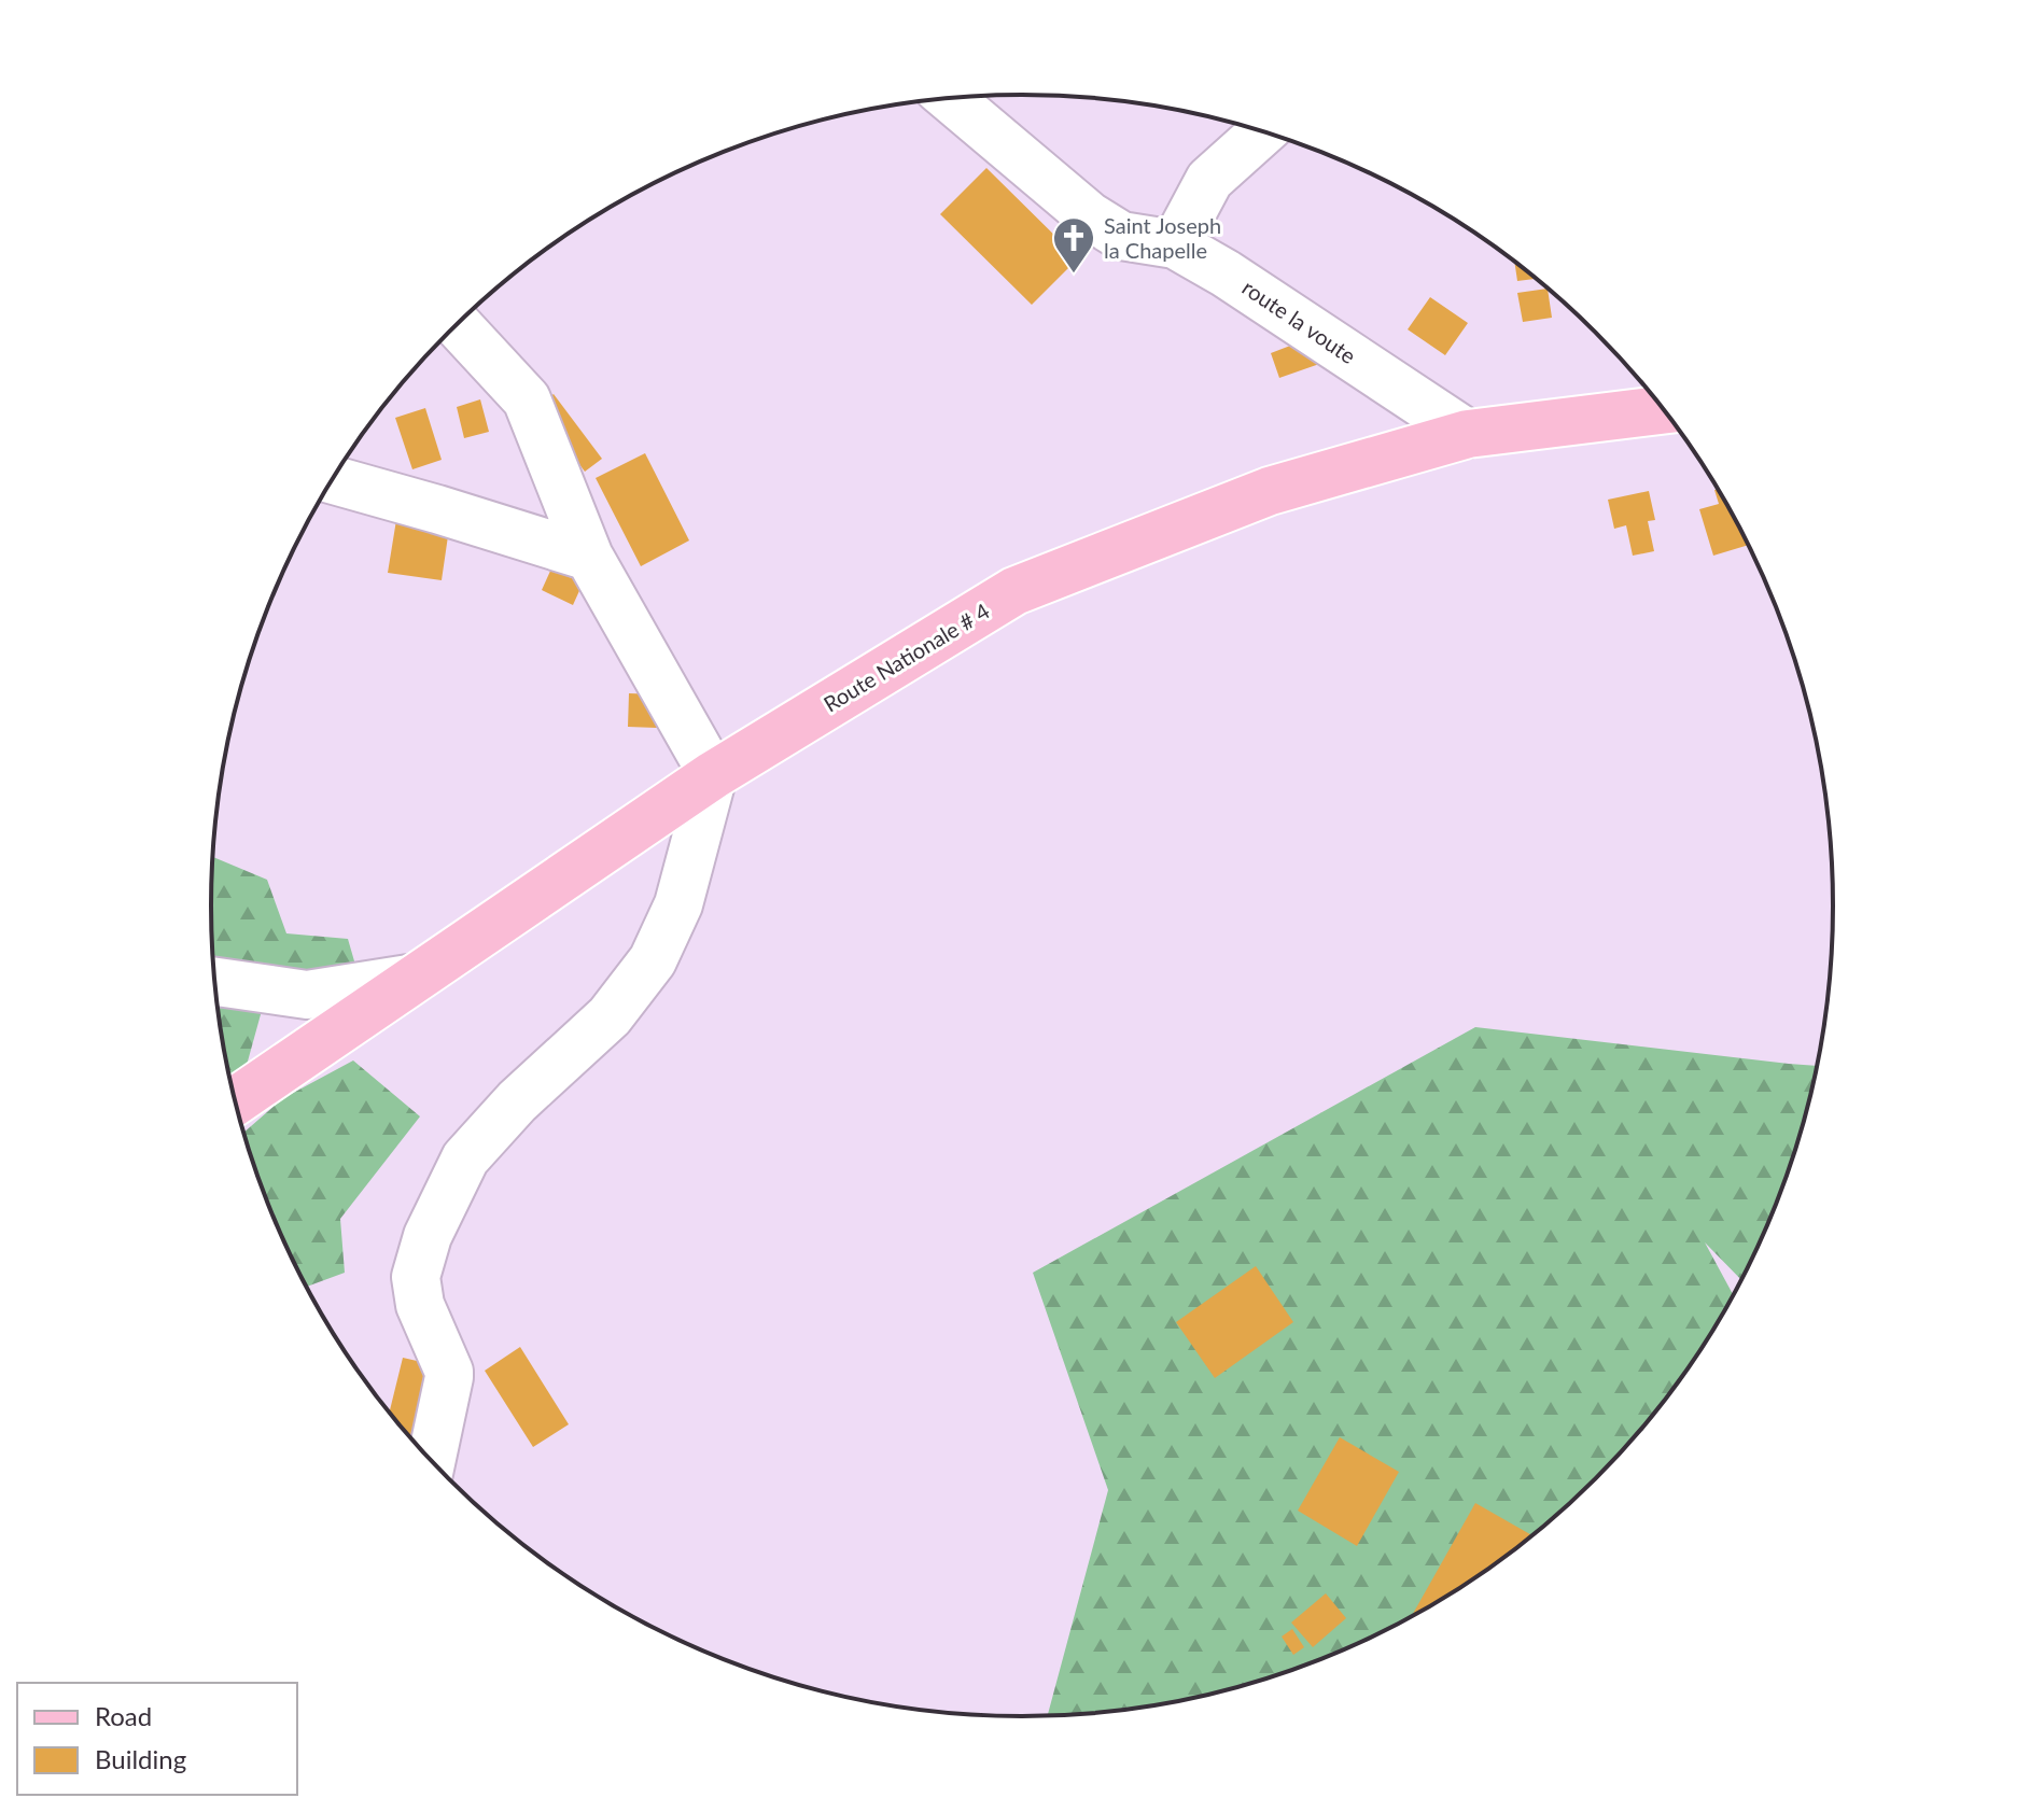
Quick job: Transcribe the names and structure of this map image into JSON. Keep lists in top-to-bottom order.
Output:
{
  "streets": {
    "main road": ["Route Nationale # 4"],
    "street": ["route la voute"]
  },
  "crossings": [
    ["route la voute", "Route Nationale # 4"]
  ],
  "places": {
    "church": ["Saint Joseph la Chapelle"]
  },
  "legend": ["Road", "Building"]
}
